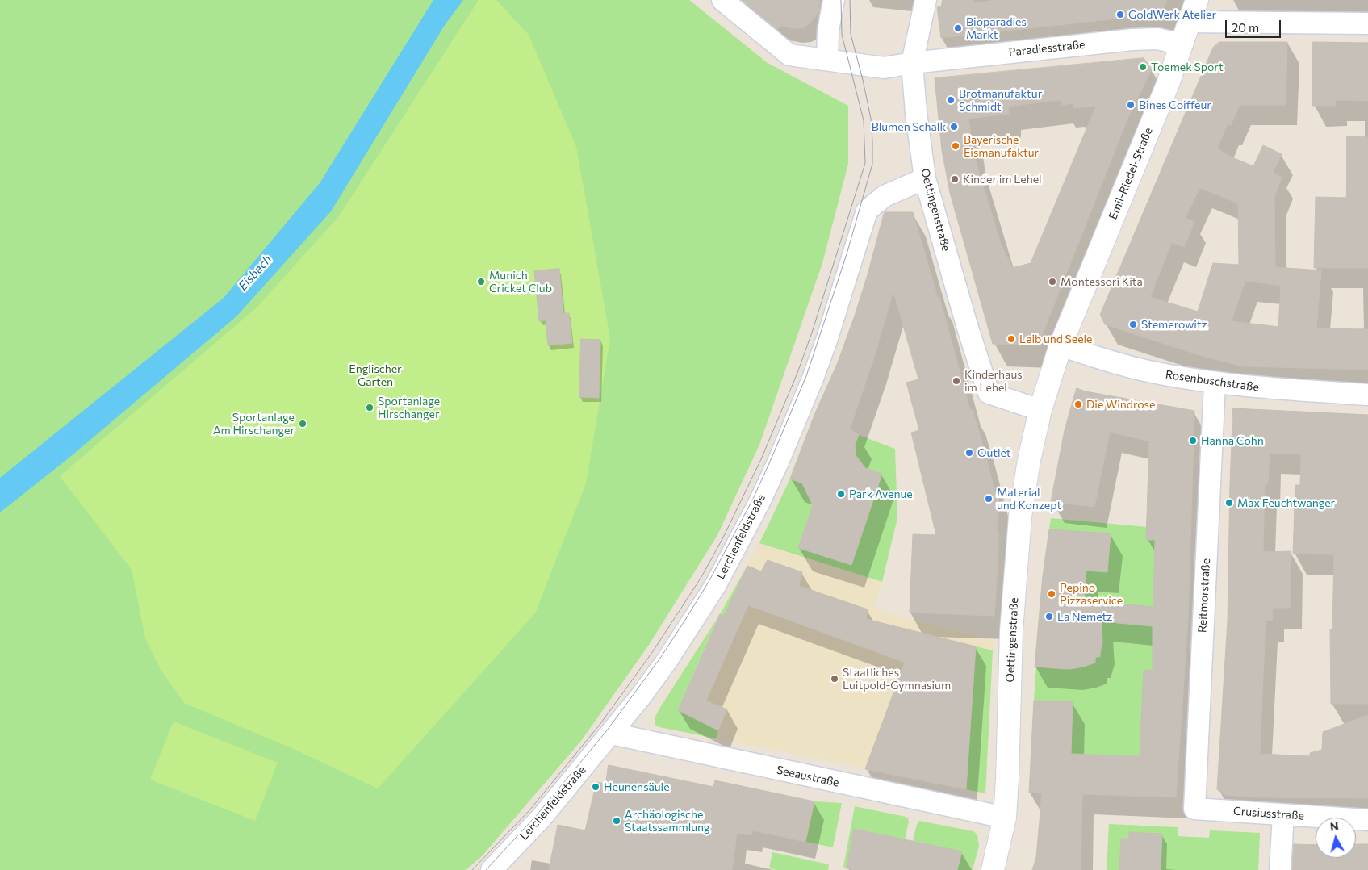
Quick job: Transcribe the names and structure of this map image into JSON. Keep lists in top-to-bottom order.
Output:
{
  "streets": {
    "main road": ["Emil-Riedel-Straße", "Oettingenstraße"],
    "street": [
      "Paradiesstraße",
      "Rosenbuschstraße",
      "Lerchenfeldstraße",
      "Reitmorstraße",
      "Seeaustraße",
      "Crusiusstraße"
    ]
  },
  "crossings": [
    ["Paradiesstraße", "Emil-Riedel-Straße"],
    ["Paradiesstraße", "Oettingenstraße"],
    ["Emil-Riedel-Straße", "Oettingenstraße"],
    ["Emil-Riedel-Straße", "Rosenbuschstraße"],
    ["Oettingenstraße", "Rosenbuschstraße"],
    ["Oettingenstraße", "Lerchenfeldstraße"],
    ["Oettingenstraße", "Seeaustraße"],
    ["Rosenbuschstraße", "Reitmorstraße"],
    ["Lerchenfeldstraße", "Seeaustraße"],
    ["Reitmorstraße", "Crusiusstraße"]
  ],
  "water": ["Eisbach"],
  "parks": ["Englischer Garten"],
  "places": [
    "GoldWerk Atelier",
    "Bioparadies Markt",
    "Toemek Sport",
    "Brotmanufaktur Schmidt",
    "Bines Coiffeur",
    "Blumen Schalk",
    "Bayerische Eismanufaktur",
    "Kinder im Lehel",
    "Munich Cricket Club",
    "Montessori Kita",
    "Stemerowitz",
    "Leib und Seele",
    "Kinderhaus im Lehel",
    "Die Windrose",
    "Sportanlage Hirschanger",
    "Sportanlage Am Hirschanger",
    "Hanna Cohn",
    "Outlet",
    "Park Avenue",
    "Material und Konzept",
    "Max Feuchtwanger",
    "Pepino Pizzaservice",
    "La Nemetz",
    "Staatliches Luitpold-Gymnasium",
    "Heunensäule",
    "Archäologische Staatssammlung"
  ],
  "scale_bar": "20 m",
  "north": "top"
}
